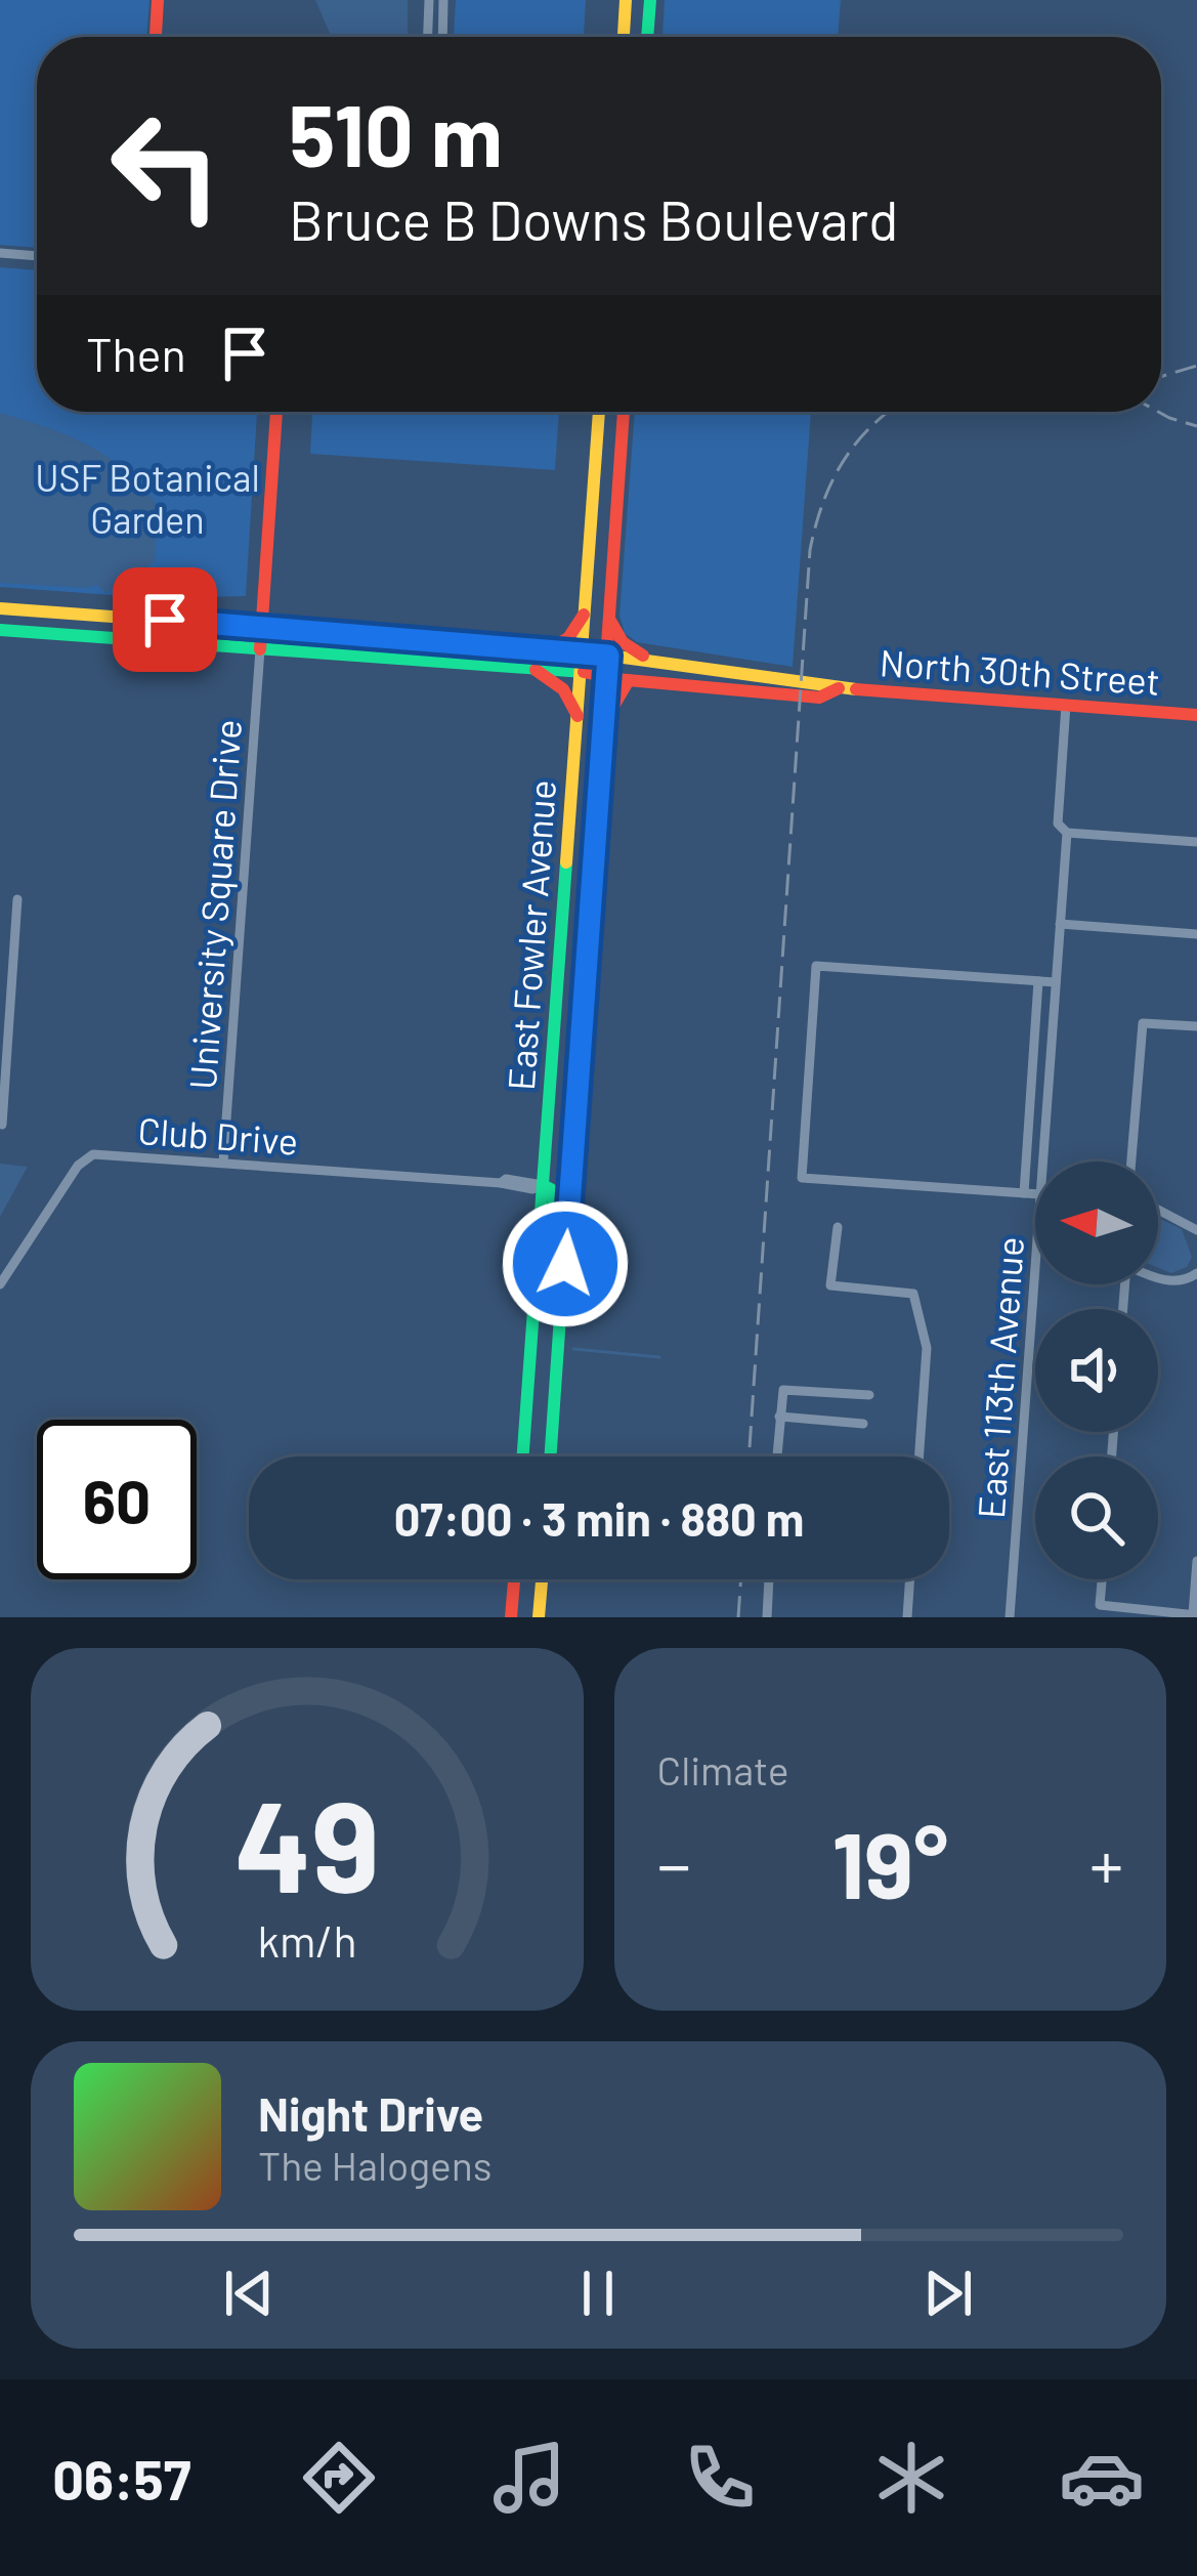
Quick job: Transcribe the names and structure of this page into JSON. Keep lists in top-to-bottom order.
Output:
{
  "streets": {
    "main road": ["North 30th Street", "East Fowler Avenue"],
    "street": ["University Square Drive", "Club Drive", "East 113th Avenue"]
  },
  "crossings": [
    ["North 30th Street", "University Square Drive"],
    ["North 30th Street", "East Fowler Avenue"],
    ["North 30th Street", "East 113th Avenue"],
    ["University Square Drive", "Club Drive"],
    ["East Fowler Avenue", "Club Drive"]
  ],
  "parks": ["USF Botanical Garden"],
  "north": "left",
  "page": {
    "turn": ["510 m", "Bruce B Downs Boulevard"],
    "then": "Then",
    "limit": "60",
    "trip": "07:00 · 3 min · 880 m",
    "tile": "Climate",
    "heat": ["−", "19°", "+"],
    "song": ["Night Drive", "The Halogens"],
    "tabs": "06:57",
    "gauge": ["49", "km/h"]
  }
}
